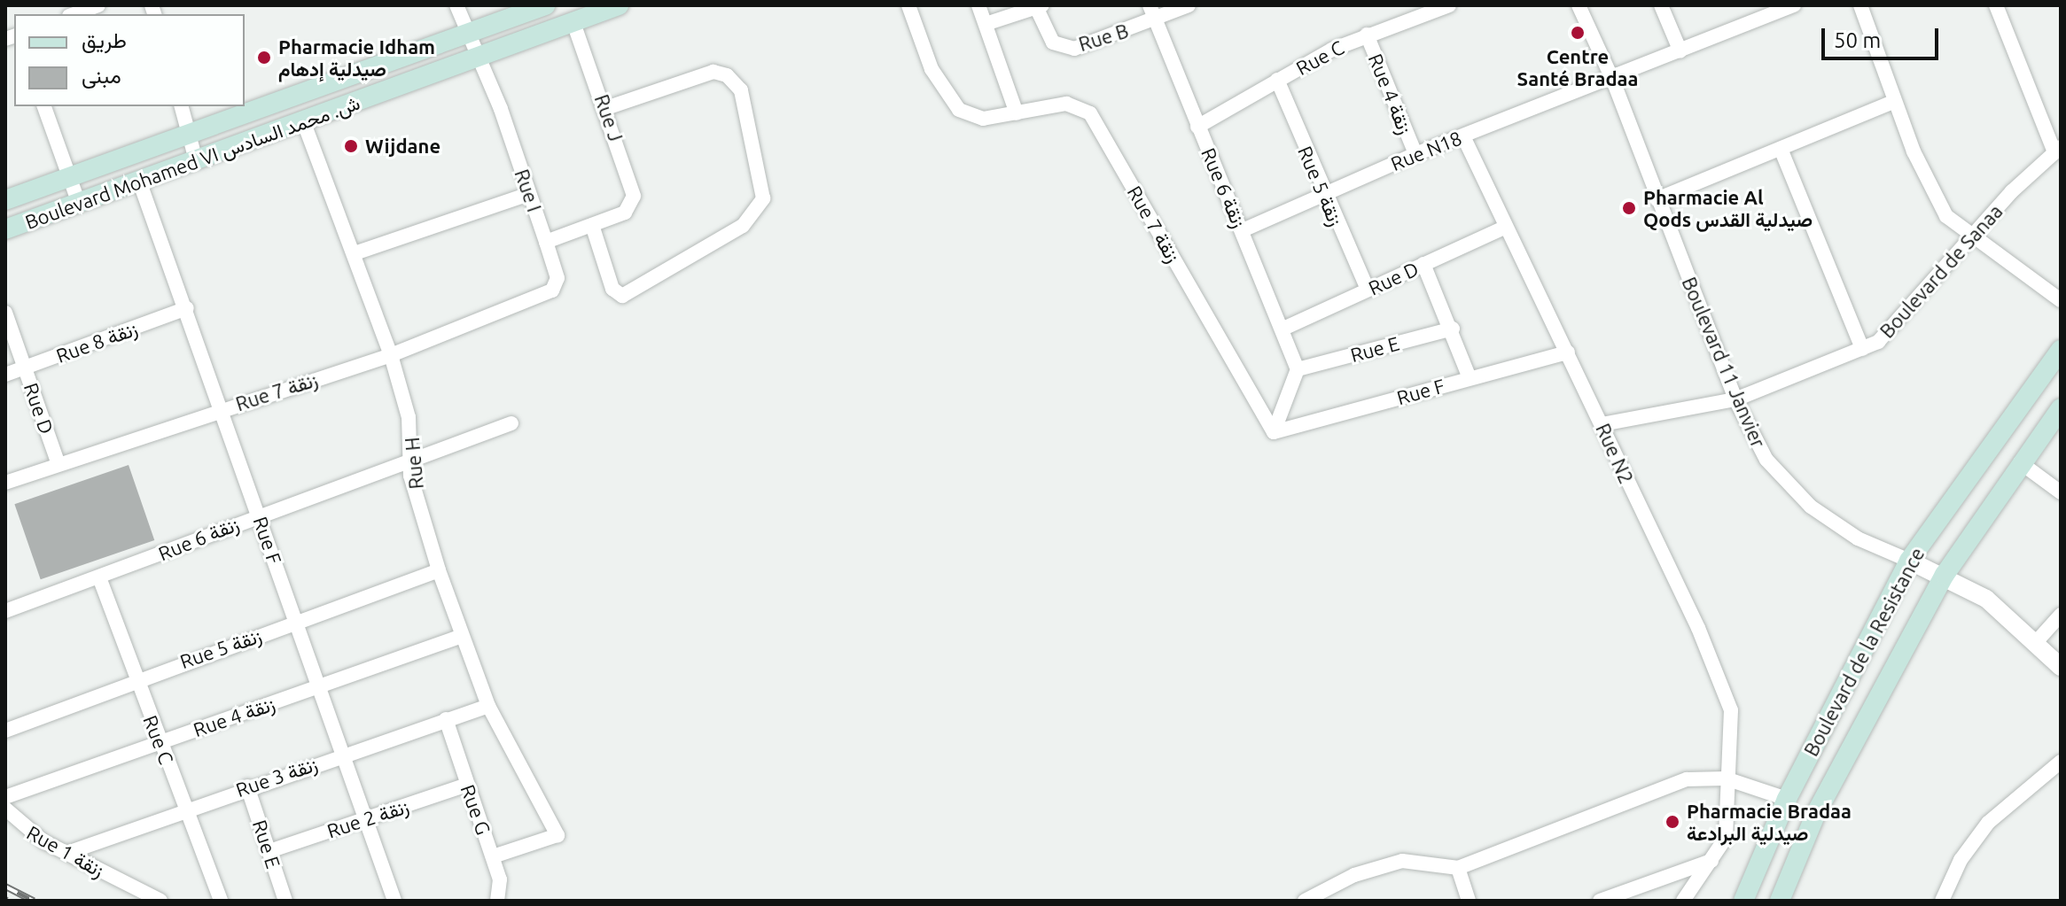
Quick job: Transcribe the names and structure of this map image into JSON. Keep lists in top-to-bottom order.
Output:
{
  "streets": {
    "main road": ["Boulevard Mohamed VI ش. محمد السادس", "Boulevard de la Resistance"],
    "street": [
      "Rue B",
      "Rue C",
      "Rue 4 زنقة",
      "Rue J",
      "Rue N18",
      "Rue 5 زنقة",
      "Rue 6 زنقة",
      "Rue I",
      "Rue 7 زنقة",
      "Boulevard de Sanaa",
      "Rue D",
      "Rue 8 زنقة",
      "Rue E",
      "Boulevard 11 Janvier",
      "Rue F",
      "Rue N2",
      "Rue H",
      "Rue 3 زنقة",
      "Rue G",
      "Rue 2 زنقة",
      "Rue 1 زنقة"
    ]
  },
  "crossings": [
    ["Rue B", "Rue 6 زنقة"],
    ["Rue C", "Rue 4 زنقة"],
    ["Rue C", "Rue 5 زنقة"],
    ["Rue C", "Rue 6 زنقة"],
    ["Rue C", "Rue 3 زنقة"],
    ["Rue 4 زنقة", "Rue N18"],
    ["Rue 4 زنقة", "Rue F"],
    ["Rue 4 زنقة", "Rue H"],
    ["Rue J", "Boulevard Mohamed VI ش. محمد السادس"],
    ["Rue N18", "Rue 5 زنقة"],
    ["Rue N18", "Rue 6 زنقة"],
    ["Rue N18", "Boulevard 11 Janvier"],
    ["Rue N18", "Rue N2"],
    ["Boulevard Mohamed VI ش. محمد السادس", "Rue I"],
    ["Boulevard Mohamed VI ش. محمد السادس", "Rue F"],
    ["Boulevard Mohamed VI ش. محمد السادس", "Rue H"],
    ["Rue 5 زنقة", "Rue D"],
    ["Rue 5 زنقة", "Rue F"],
    ["Rue 5 زنقة", "Rue H"],
    ["Rue 6 زنقة", "Rue D"],
    ["Rue 6 زنقة", "Rue E"],
    ["Rue 6 زنقة", "Rue F"],
    ["Rue 6 زنقة", "Rue H"],
    ["Rue I", "Rue 7 زنقة"],
    ["Rue 7 زنقة", "Rue D"],
    ["Rue 7 زنقة", "Rue F"],
    ["Rue 7 زنقة", "Rue H"],
    ["Boulevard de Sanaa", "Boulevard 11 Janvier"],
    ["Boulevard de Sanaa", "Rue N2"],
    ["Rue D", "Rue 8 زنقة"],
    ["Rue D", "Rue N2"],
    ["Rue 8 زنقة", "Rue F"],
    ["Rue E", "Rue 3 زنقة"],
    ["Rue E", "Rue 2 زنقة"],
    ["Boulevard 11 Janvier", "Boulevard de la Resistance"],
    ["Rue F", "Rue N2"],
    ["Rue F", "Rue 3 زنقة"],
    ["Rue F", "Rue 2 زنقة"],
    ["Rue H", "Rue 3 زنقة"],
    ["Rue H", "Rue G"],
    ["Rue 3 زنقة", "Rue G"],
    ["Rue 3 زنقة", "Rue 1 زنقة"],
    ["Rue G", "Rue 2 زنقة"]
  ],
  "places": [
    "Centre Santé Bradaa",
    "Pharmacie Idham صيدلية إدهام",
    "Wijdane",
    "Pharmacie Al Qods صيدلية القدس",
    "Pharmacie Bradaa صيدلية البرادعة"
  ],
  "legend": ["طريق", "مبنى"],
  "scale_bar": "50 m"
}
